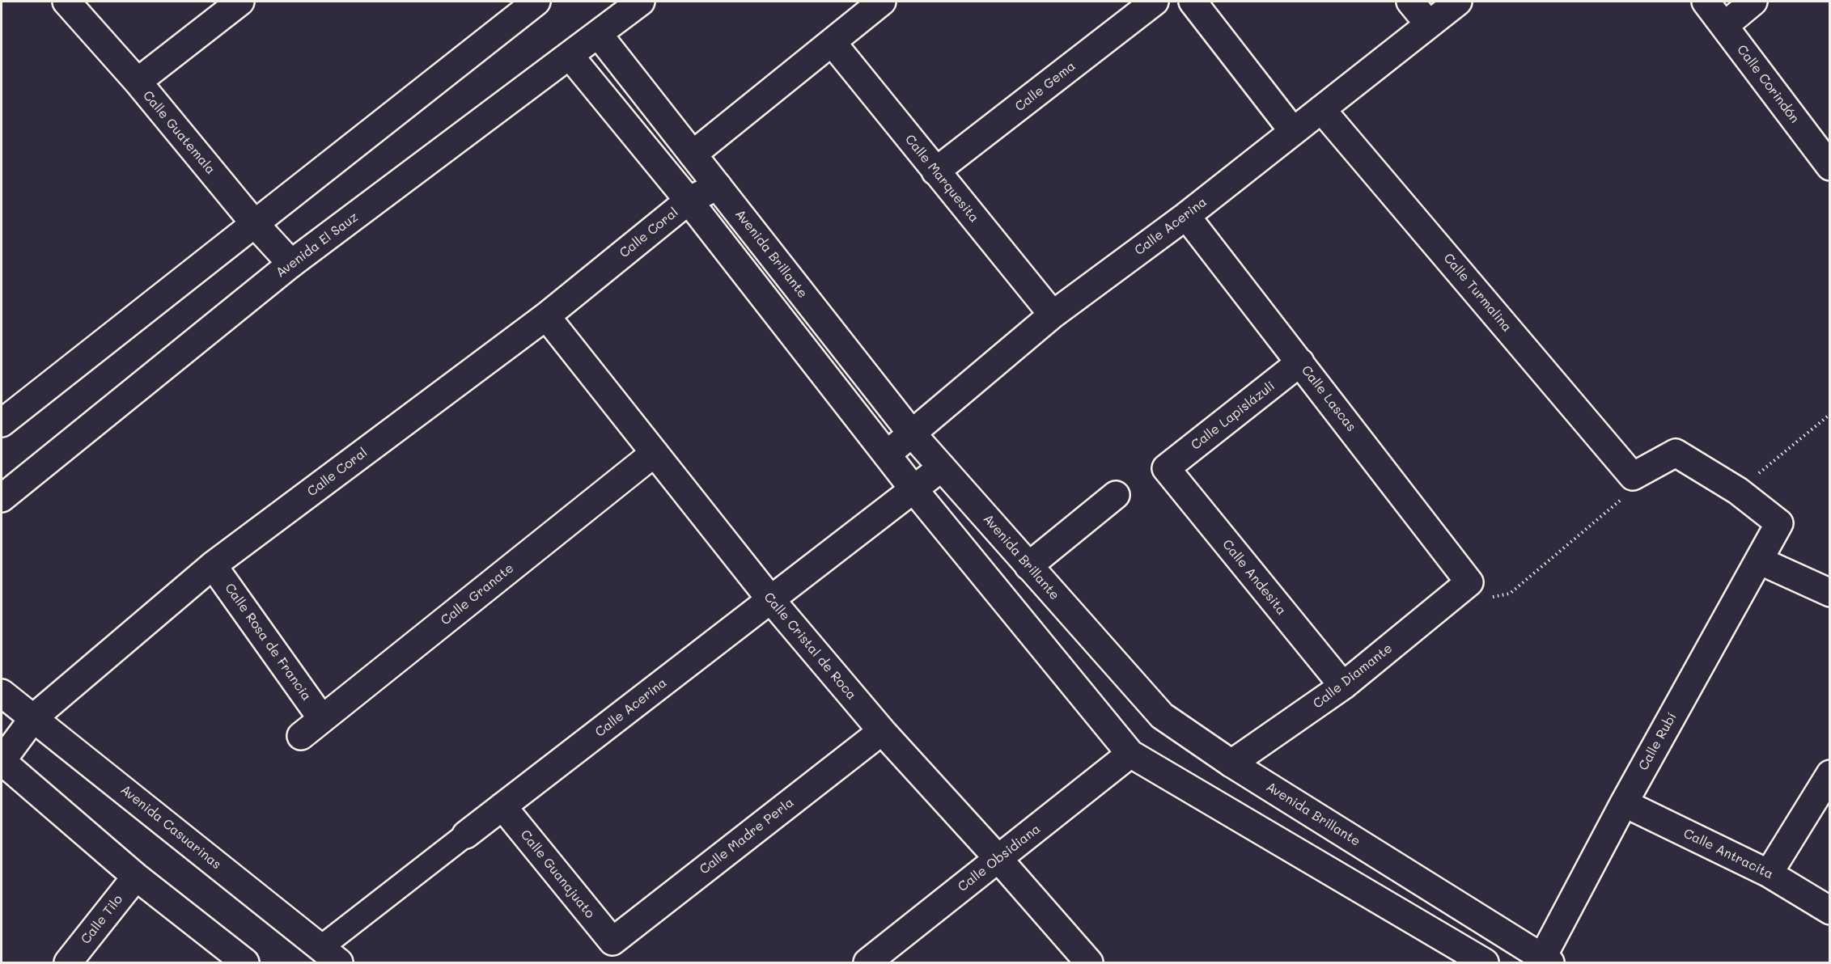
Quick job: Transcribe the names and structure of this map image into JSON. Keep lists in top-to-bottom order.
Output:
{
  "streets": {
    "street": [
      "Calle Corindón",
      "Calle Gema",
      "Calle Guatemala",
      "Calle Marquesita",
      "Calle Acerina",
      "Calle Coral",
      "Avenida El Sauz",
      "Avenida Brillante",
      "Calle Turmalina",
      "Calle Lascas",
      "Calle Lapislázuli",
      "Calle Andesita",
      "Calle Granate",
      "Calle Rosa de Francia",
      "Calle Cristal de Roca",
      "Calle Diamante",
      "Calle Rubí",
      "Avenida Casuarinas",
      "Calle Madre Perla",
      "Calle Antracita",
      "Calle Obsidiana",
      "Calle Guanajuato",
      "Calle Tilo"
    ]
  },
  "crossings": [
    ["Calle Gema", "Calle Marquesita"],
    ["Calle Guatemala", "Avenida El Sauz"],
    ["Calle Marquesita", "Calle Acerina"],
    ["Calle Acerina", "Avenida Brillante"],
    ["Calle Acerina", "Calle Turmalina"],
    ["Calle Acerina", "Calle Lascas"],
    ["Calle Acerina", "Calle Cristal de Roca"],
    ["Calle Acerina", "Avenida Casuarinas"],
    ["Calle Acerina", "Calle Guanajuato"],
    ["Calle Coral", "Avenida Brillante"],
    ["Calle Coral", "Calle Rosa de Francia"],
    ["Calle Coral", "Calle Cristal de Roca"],
    ["Calle Coral", "Avenida Casuarinas"],
    ["Avenida El Sauz", "Avenida Brillante"],
    ["Avenida Brillante", "Calle Diamante"],
    ["Avenida Brillante", "Calle Rubí"],
    ["Calle Lascas", "Calle Lapislázuli"],
    ["Calle Lascas", "Calle Diamante"],
    ["Calle Lapislázuli", "Calle Andesita"],
    ["Calle Andesita", "Calle Diamante"],
    ["Calle Granate", "Calle Rosa de Francia"],
    ["Calle Granate", "Calle Cristal de Roca"],
    ["Calle Cristal de Roca", "Calle Madre Perla"],
    ["Calle Cristal de Roca", "Calle Obsidiana"],
    ["Calle Rubí", "Calle Antracita"],
    ["Calle Madre Perla", "Calle Guanajuato"]
  ]
}
